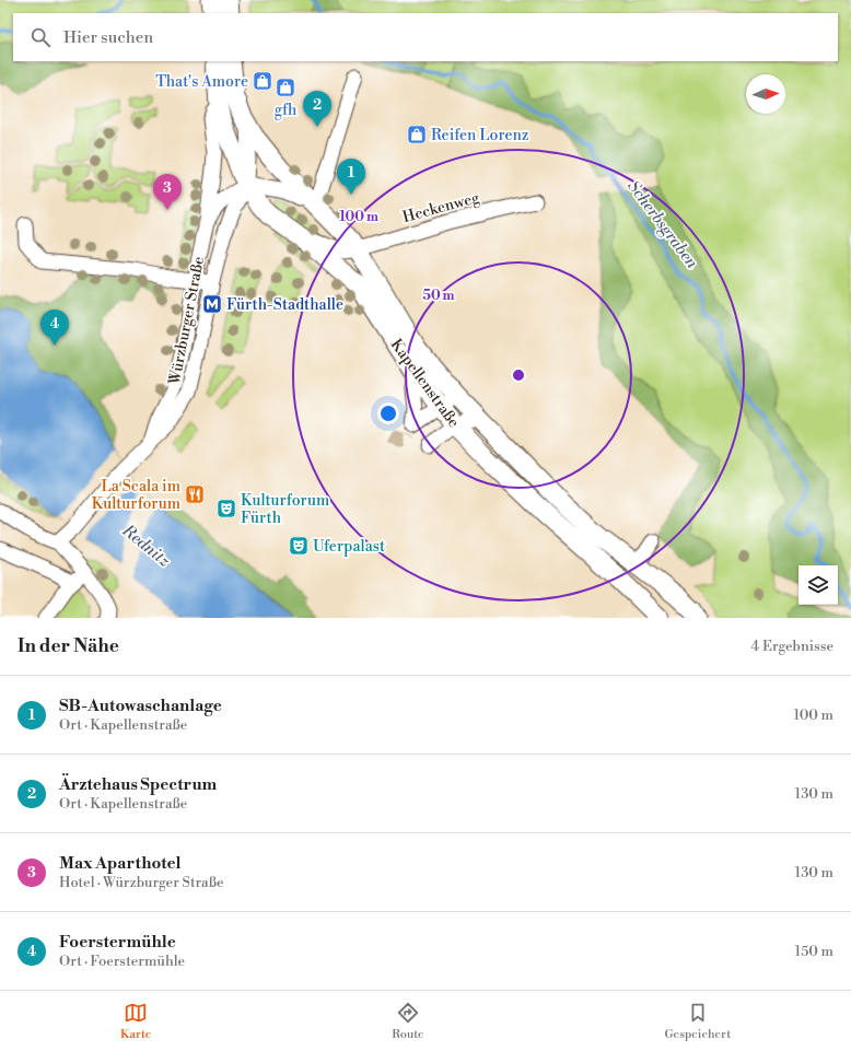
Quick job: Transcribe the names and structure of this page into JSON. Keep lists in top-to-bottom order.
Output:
{
  "streets": {
    "main road": ["Würzburger Straße", "Kapellenstraße"],
    "street": ["Heckenweg"]
  },
  "crossings": [
    ["Heckenweg", "Kapellenstraße"],
    ["Würzburger Straße", "Kapellenstraße"]
  ],
  "water": ["Scherbsgraben", "Rednitz"],
  "places": {
    "shop": ["That's Amore", "gfh", "Reifen Lorenz"],
    "metro station": ["Fürth-Stadthalle"],
    "restaurant": ["La Scala im Kulturforum"],
    "theatre": ["Kulturforum Fürth", "Uferpalast"]
  },
  "north": "right",
  "page": {
    "search": "Hier suchen",
    "pins": [
      "2",
      "1",
      "3",
      "4"
    ],
    "heading": ["In der Nähe", "4 Ergebnisse"],
    "list": [
      {
        "mark": "1",
        "name": "SB-Autowaschanlage",
        "note": "Ort · Kapellenstraße",
        "value": "100 m"
      },
      {
        "mark": "2",
        "name": "Ärztehaus Spectrum",
        "note": "Ort · Kapellenstraße",
        "value": "130 m"
      },
      {
        "mark": "3",
        "name": "Max Aparthotel",
        "note": "Hotel · Würzburger Straße",
        "value": "130 m"
      },
      {
        "mark": "4",
        "name": "Foerstermühle",
        "note": "Ort · Foerstermühle",
        "value": "150 m"
      }
    ],
    "nav": ["Karte", "Route", "Gespeichert"]
  },
  "rings": ["100 m", "50 m"]
}
